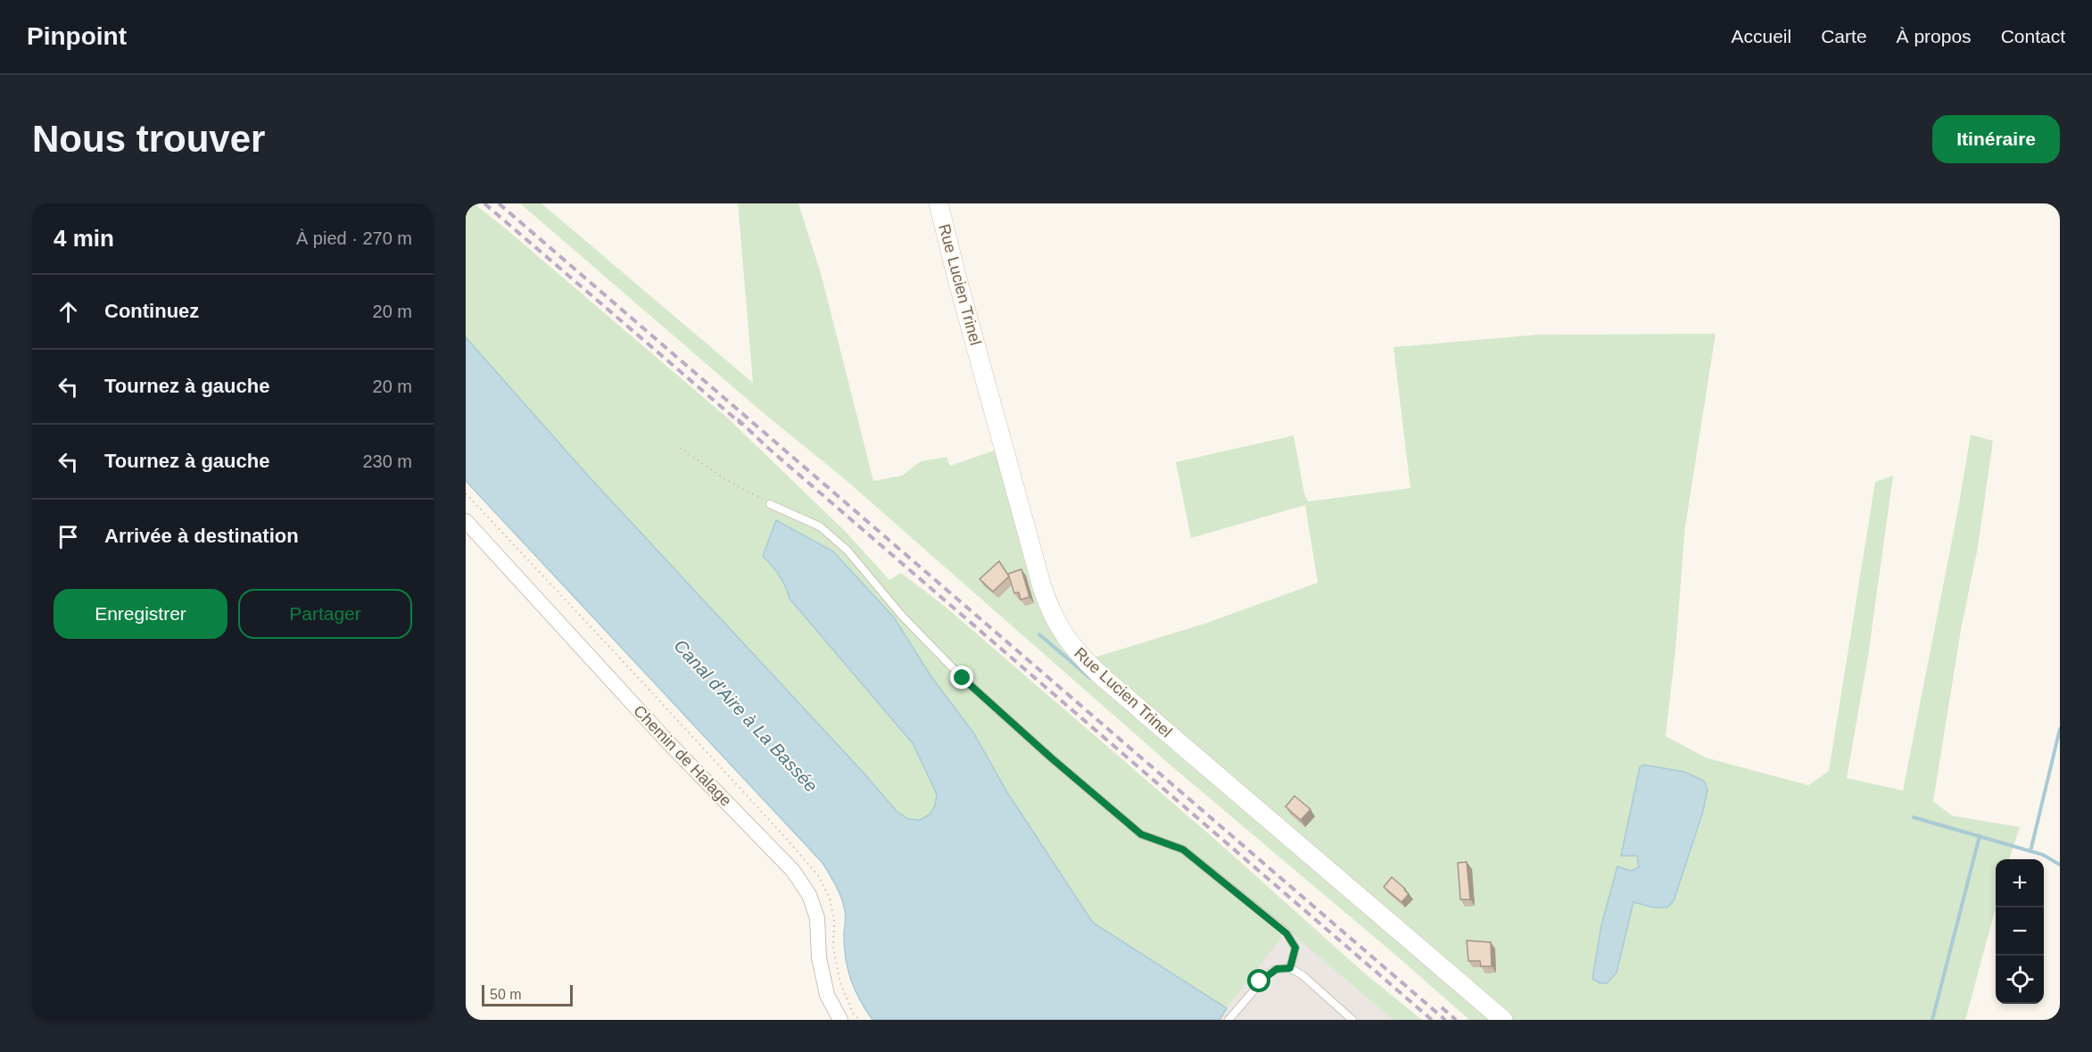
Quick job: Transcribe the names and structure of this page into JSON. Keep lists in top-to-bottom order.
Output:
{
  "streets": {
    "street": ["Rue Lucien Trinel", "Chemin de Halage"]
  },
  "water": ["Canal d'Aire à La Bassée"],
  "scale_bar": "50 m",
  "page": {
    "header": "Pinpoint",
    "nav": [
      "Accueil",
      "Carte",
      "À propos",
      "Contact"
    ],
    "buttons": [
      "Itinéraire",
      ["Enregistrer", "Partager"]
    ],
    "title": "Nous trouver",
    "heading": ["4 min", "À pied · 270 m"],
    "list": [
      ["Continuez", "20 m"],
      ["Tournez à gauche", "20 m"],
      ["Tournez à gauche", "230 m"],
      "Arrivée à destination"
    ],
    "map_buttons": ["+", "−"],
    "scale": "50 m"
  }
}
